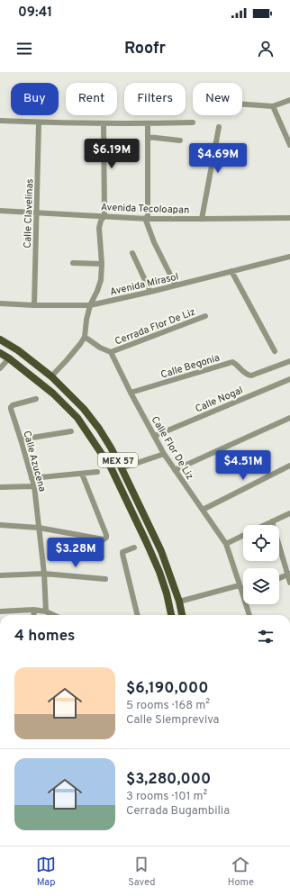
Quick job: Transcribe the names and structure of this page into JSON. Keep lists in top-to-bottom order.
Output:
{
  "streets": {
    "main road": ["MEX 57"],
    "street": [
      "Avenida Tecoloapan",
      "Calle Clavelinas",
      "Avenida Mirasol",
      "Cerrada Flor De Liz",
      "Calle Begonia",
      "Calle Nogal",
      "Calle Flor De Liz",
      "Calle Azucena"
    ]
  },
  "crossings": [
    ["Avenida Tecoloapan", "Calle Clavelinas"],
    ["Calle Clavelinas", "Avenida Mirasol"],
    ["Cerrada Flor De Liz", "Calle Flor De Liz"],
    ["Calle Begonia", "Calle Flor De Liz"],
    ["Calle Nogal", "Calle Flor De Liz"]
  ],
  "page": {
    "status": "09:41",
    "header": "Roofr",
    "chip": [
      "Buy",
      "Rent",
      "Filters",
      "New"
    ],
    "price": [
      "$6.19M",
      "$4.69M",
      "$4.51M",
      "$3.28M"
    ],
    "heading": "4 homes",
    "list": [
      {
        "name": "$6,190,000",
        "note": "5 rooms · 168 m² · Calle Siempreviva"
      },
      {
        "name": "$3,280,000",
        "note": "3 rooms · 101 m² · Cerrada Bugambilia"
      }
    ],
    "tabs": ["Map", "Saved", "Home"]
  }
}
